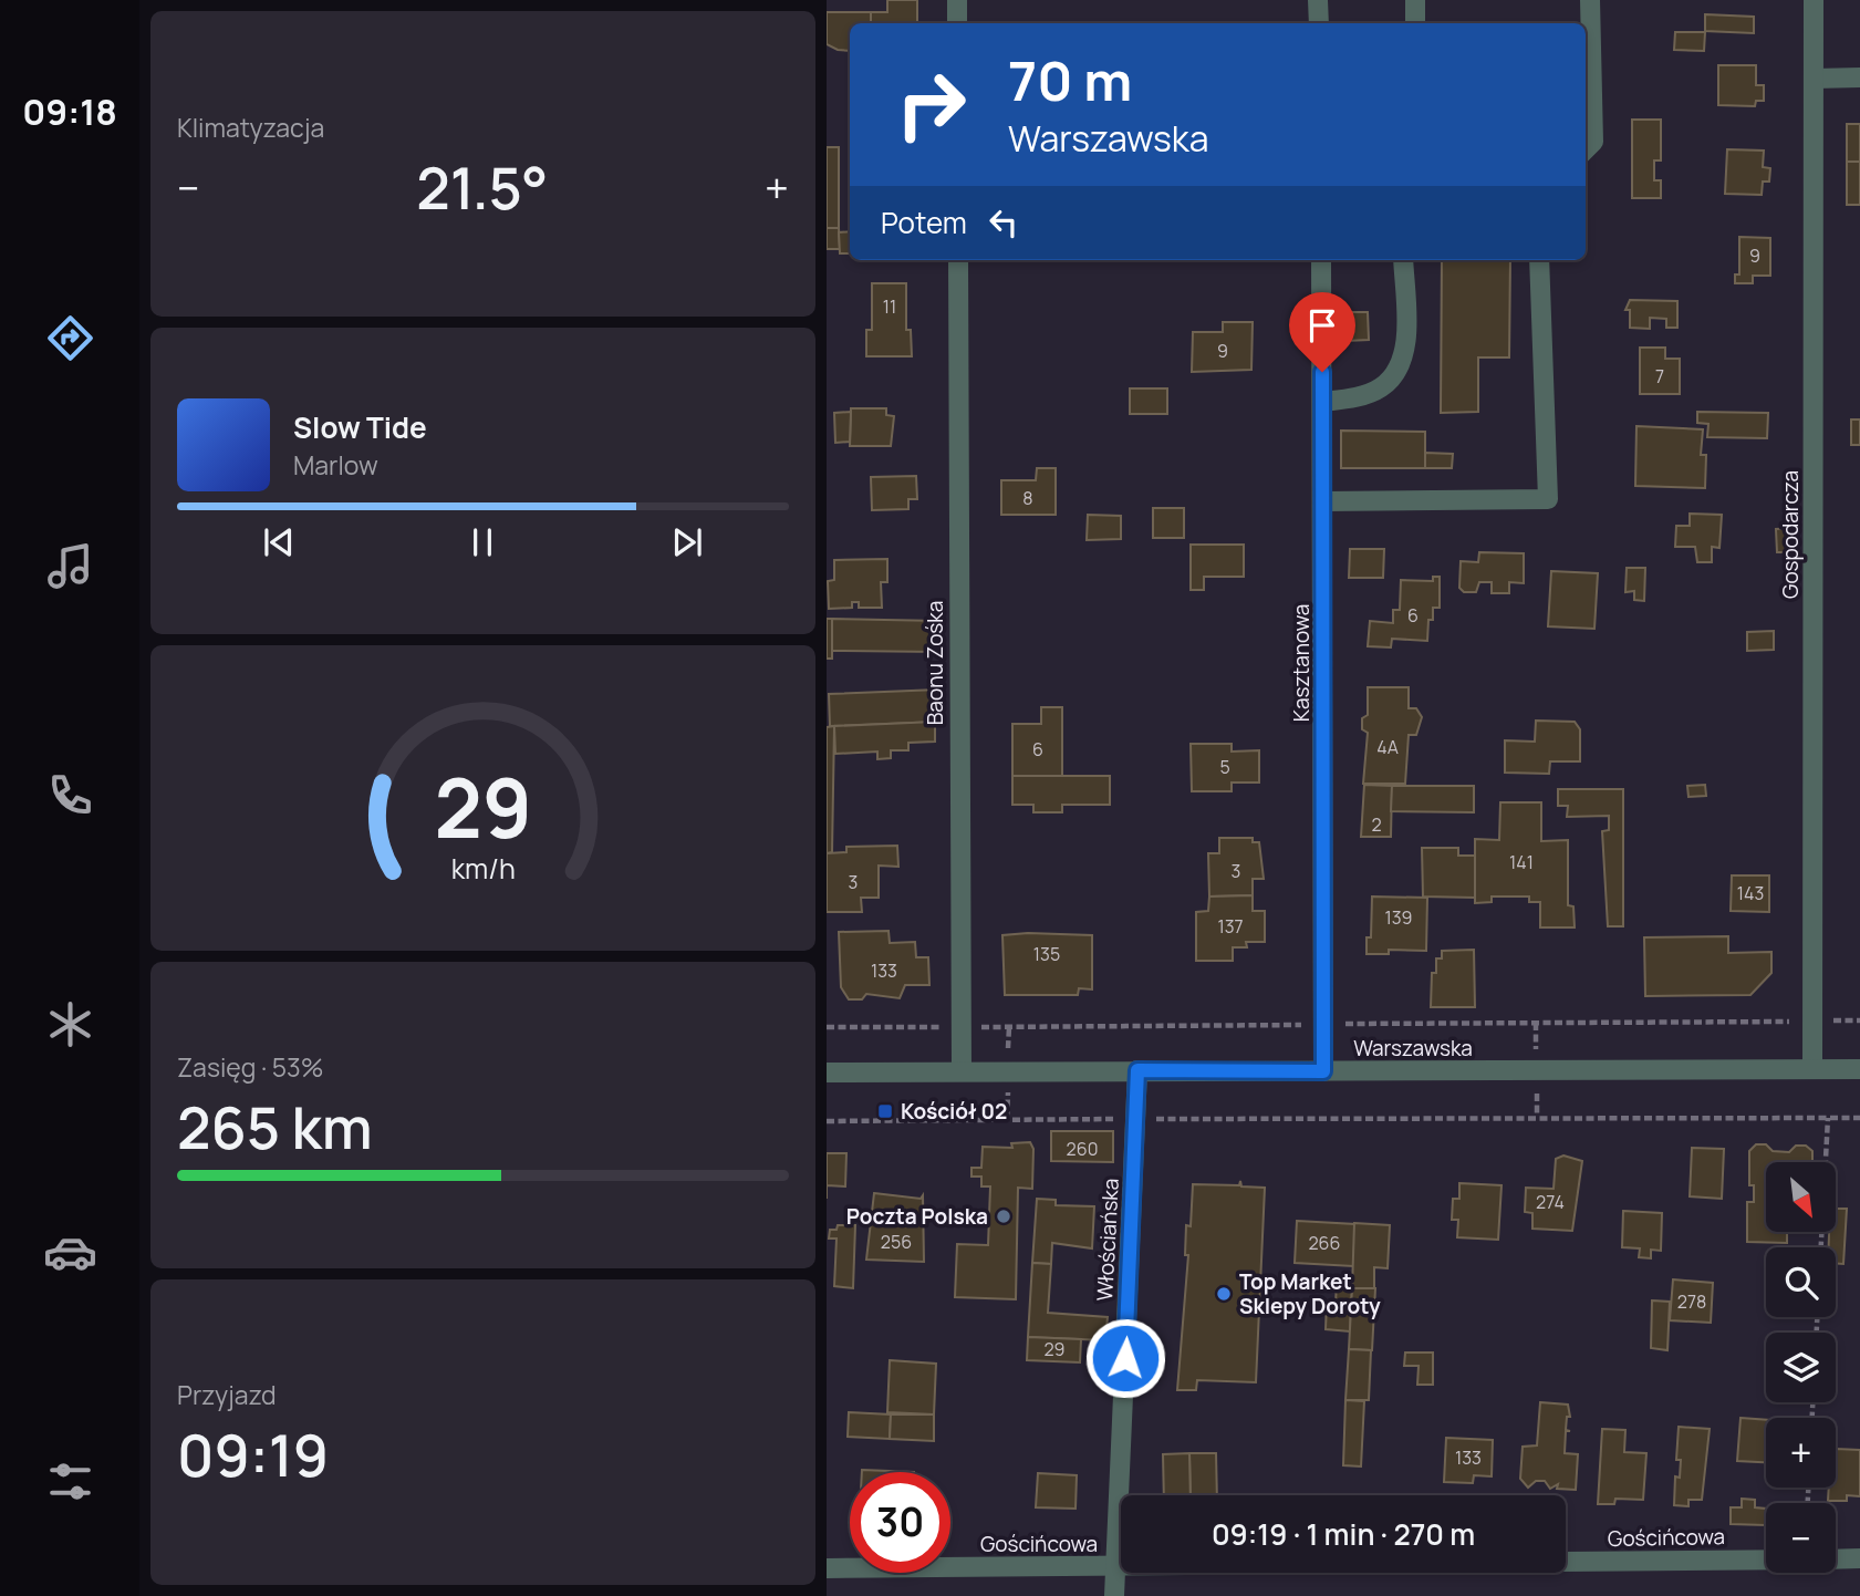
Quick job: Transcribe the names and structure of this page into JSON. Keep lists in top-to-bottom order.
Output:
{
  "streets": {
    "street": [
      "Gospodarcza",
      "Baonu Zośka",
      "Kasztanowa",
      "Warszawska",
      "Włościańska",
      "Gościńcowa"
    ]
  },
  "crossings": [
    ["Gospodarcza", "Warszawska"],
    ["Baonu Zośka", "Warszawska"],
    ["Kasztanowa", "Warszawska"],
    ["Warszawska", "Włościańska"],
    ["Włościańska", "Gościńcowa"]
  ],
  "places": {
    "transit": ["Kościół 02"],
    "other": ["Poczta Polska", "Top Market Sklepy Doroty"]
  },
  "house_numbers": [
    "9",
    "11",
    "9",
    "7",
    "8",
    "6",
    "4A",
    "6",
    "5",
    "2",
    "141",
    "3",
    "3",
    "143",
    "139",
    "137",
    "135",
    "133",
    "260",
    "274",
    "256",
    "266",
    "278",
    "29",
    "133"
  ],
  "north": "bottom right",
  "page": {
    "tabs": "09:18",
    "tile": [
      "Klimatyzacja",
      ["Zasięg · 53%", "265 km"],
      ["Przyjazd", "09:19"]
    ],
    "turn": ["70 m", "Warszawska"],
    "heat": ["−", "21.5°", "+"],
    "then": "Potem",
    "song": ["Slow Tide", "Marlow"],
    "map_buttons": ["+", "−"],
    "limit": "30",
    "trip": "09:19 · 1 min · 270 m",
    "gauge": ["29", "km/h"]
  }
}
